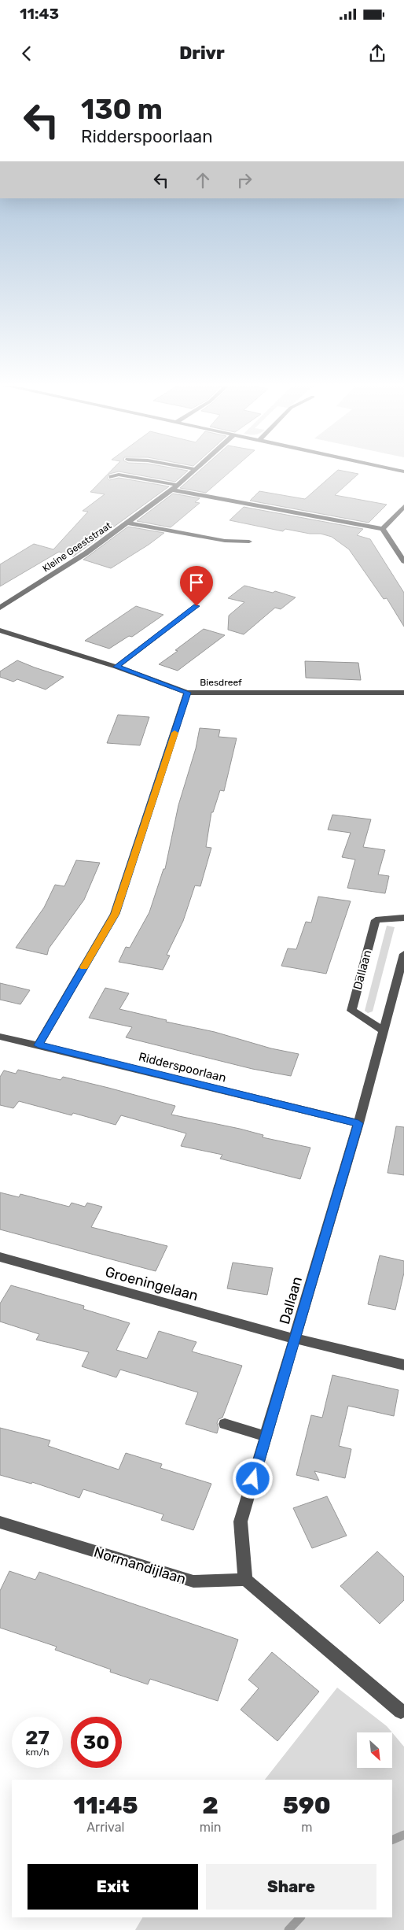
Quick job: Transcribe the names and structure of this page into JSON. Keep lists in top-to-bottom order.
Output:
{
  "streets": {
    "street": [
      "Kleine Geeststraat",
      "Biesdreef",
      "Dallaan",
      "Ridderspoorlaan",
      "Groeningelaan",
      "Normandijlaan"
    ]
  },
  "crossings": [
    ["Dallaan", "Ridderspoorlaan"],
    ["Dallaan", "Groeningelaan"],
    ["Dallaan", "Normandijlaan"]
  ],
  "north": "bottom right",
  "page": {
    "status": "11:43",
    "header": "Drivr",
    "turn": ["130 m", "Ridderspoorlaan"],
    "speed": "27 km/h",
    "limit": "30",
    "eta": [
      "11:45",
      "Arrival",
      "2",
      "min",
      "590",
      "m"
    ],
    "buttons": ["Exit", "Share"]
  }
}
